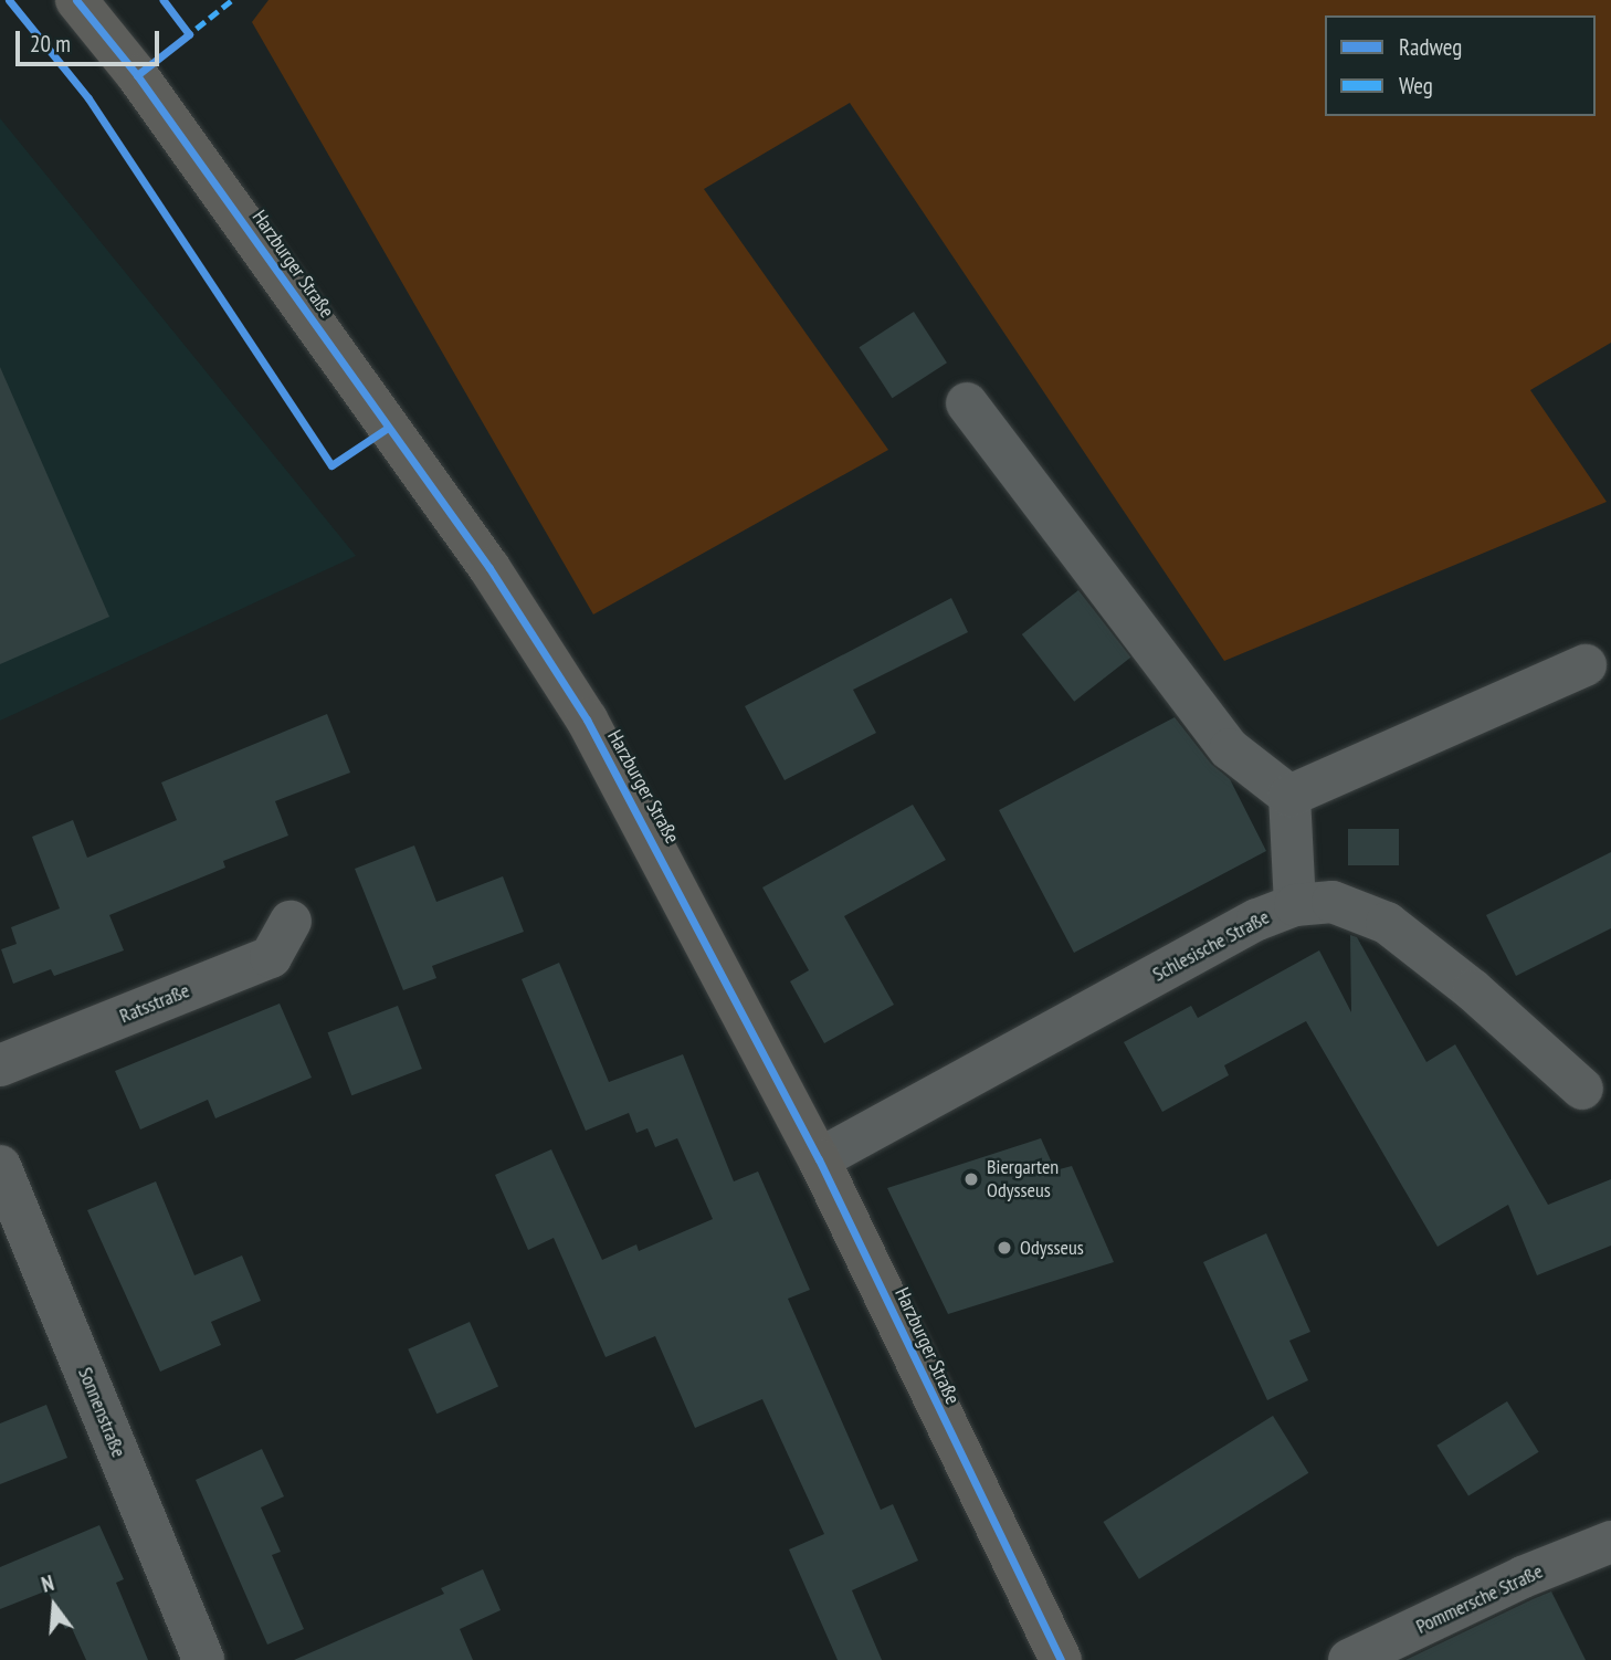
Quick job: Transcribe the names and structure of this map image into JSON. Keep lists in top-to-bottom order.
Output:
{
  "streets": {
    "main road": ["Harzburger Straße"],
    "street": [
      "Schlesische Straße",
      "Ratsstraße",
      "Sonnenstraße",
      "Pommersche Straße"
    ]
  },
  "crossings": [
    ["Harzburger Straße", "Schlesische Straße"]
  ],
  "places": ["Biergarten Odysseus", "Odysseus"],
  "legend": ["Radweg", "Weg"],
  "scale_bar": "20 m",
  "north": "top"
}
